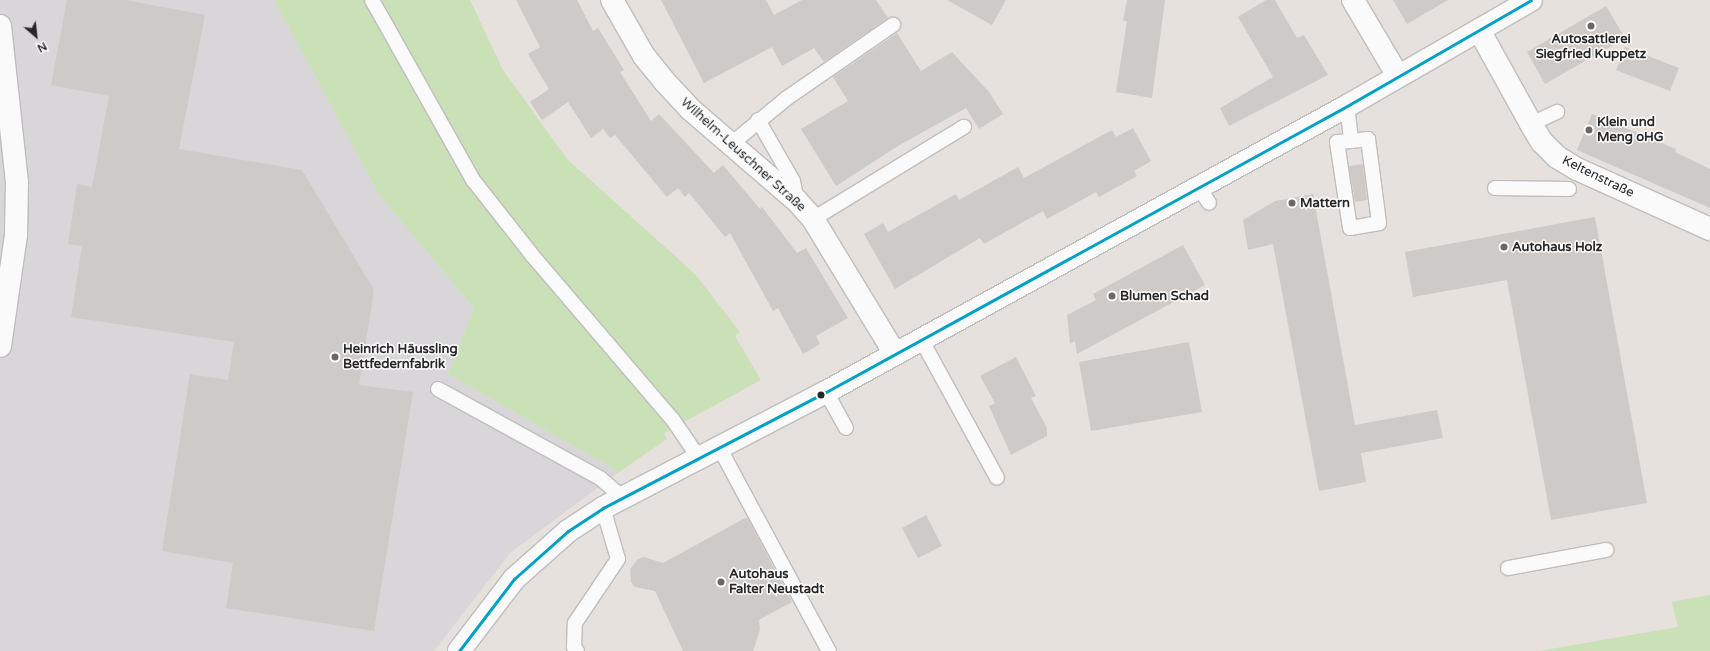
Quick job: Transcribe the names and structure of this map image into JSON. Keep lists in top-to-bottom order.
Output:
{
  "streets": {
    "street": ["Wilhelm-Leuschner Straße", "Keltenstraße"]
  },
  "places": [
    "Autosattlerei Siegfried Kuppetz",
    "Klein und Meng oHG",
    "Mattern",
    "Autohaus Holz",
    "Blumen Schad",
    "Heinrich Häussling Bettfedernfabrik",
    "Autohaus Falter Neustadt"
  ],
  "north": "bottom right"
}
